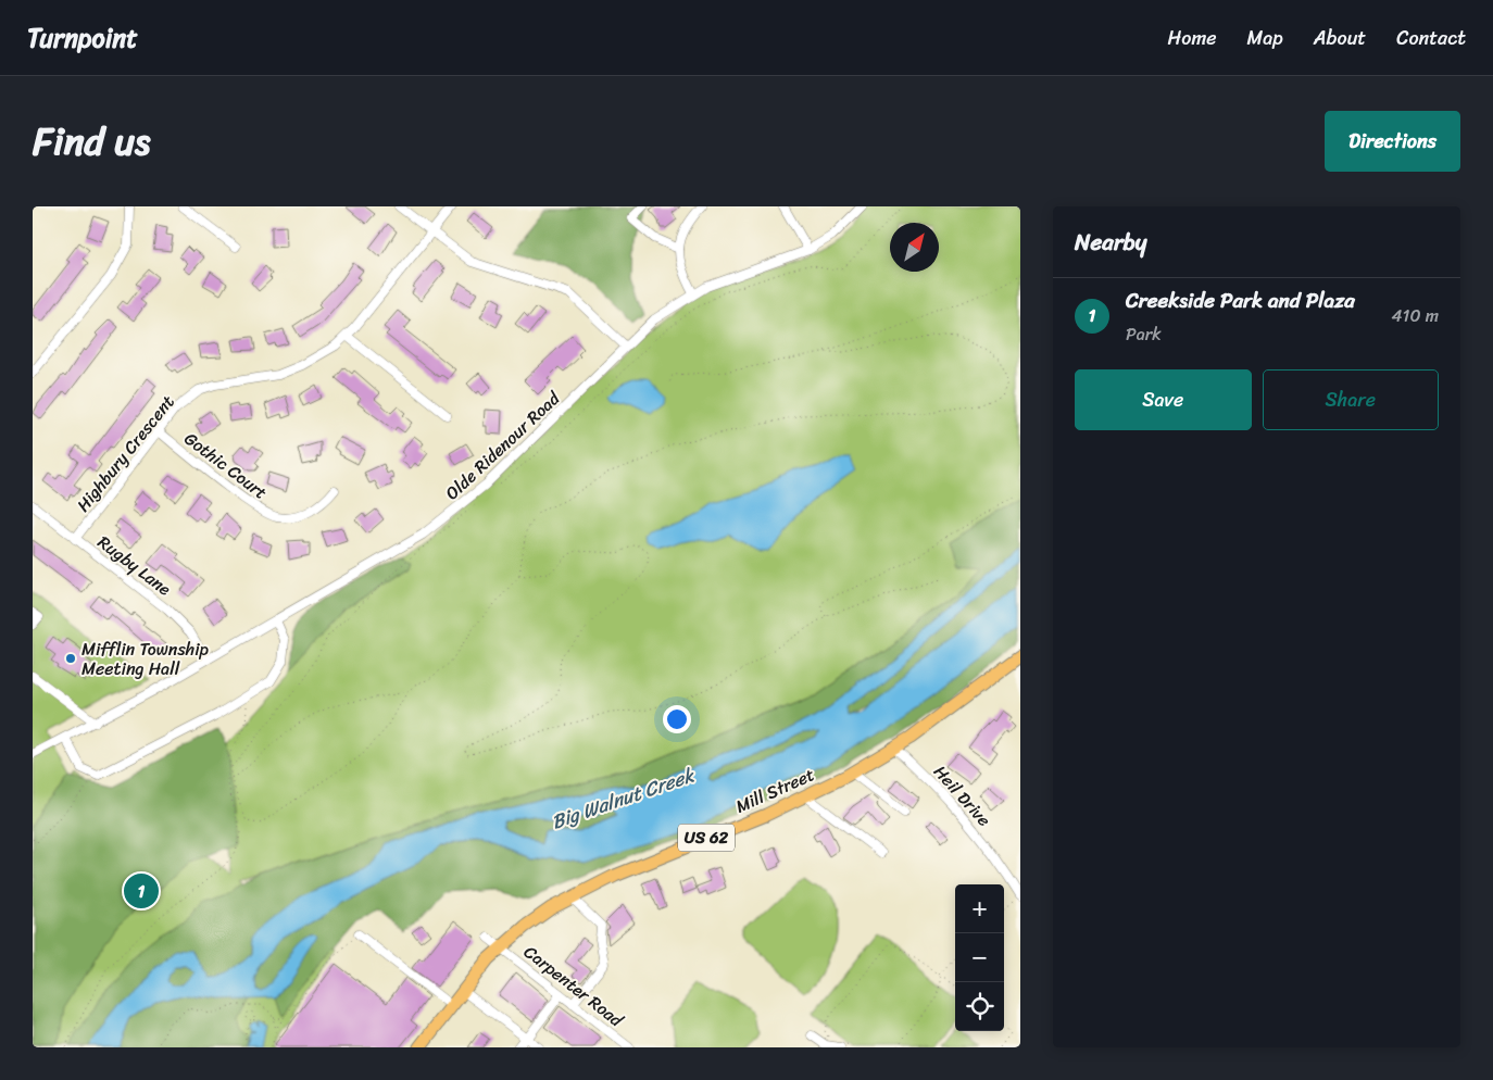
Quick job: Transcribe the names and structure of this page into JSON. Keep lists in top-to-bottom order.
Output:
{
  "streets": {
    "highway": ["Mill Street", "US 62"],
    "street": [
      "Olde Ridenour Road",
      "Highbury Crescent",
      "Gothic Court",
      "Rugby Lane",
      "Heil Drive",
      "Carpenter Road"
    ]
  },
  "crossings": [
    ["Olde Ridenour Road", "Rugby Lane"],
    ["Highbury Crescent", "Gothic Court"],
    ["Highbury Crescent", "Rugby Lane"],
    ["Mill Street", "Heil Drive"],
    ["Mill Street", "Carpenter Road"]
  ],
  "water": ["Big Walnut Creek"],
  "places": ["Mifflin Township Meeting Hall"],
  "north": "top right",
  "page": {
    "header": "Turnpoint",
    "nav": [
      "Home",
      "Map",
      "About",
      "Contact"
    ],
    "title": "Find us",
    "buttons": [
      "Directions",
      ["Save", "Share"]
    ],
    "heading": "Nearby",
    "list": [
      {
        "mark": "1",
        "name": "Creekside Park and Plaza",
        "note": "Park",
        "value": "410 m"
      }
    ],
    "pins": "1",
    "map_buttons": ["+", "−"]
  }
}
